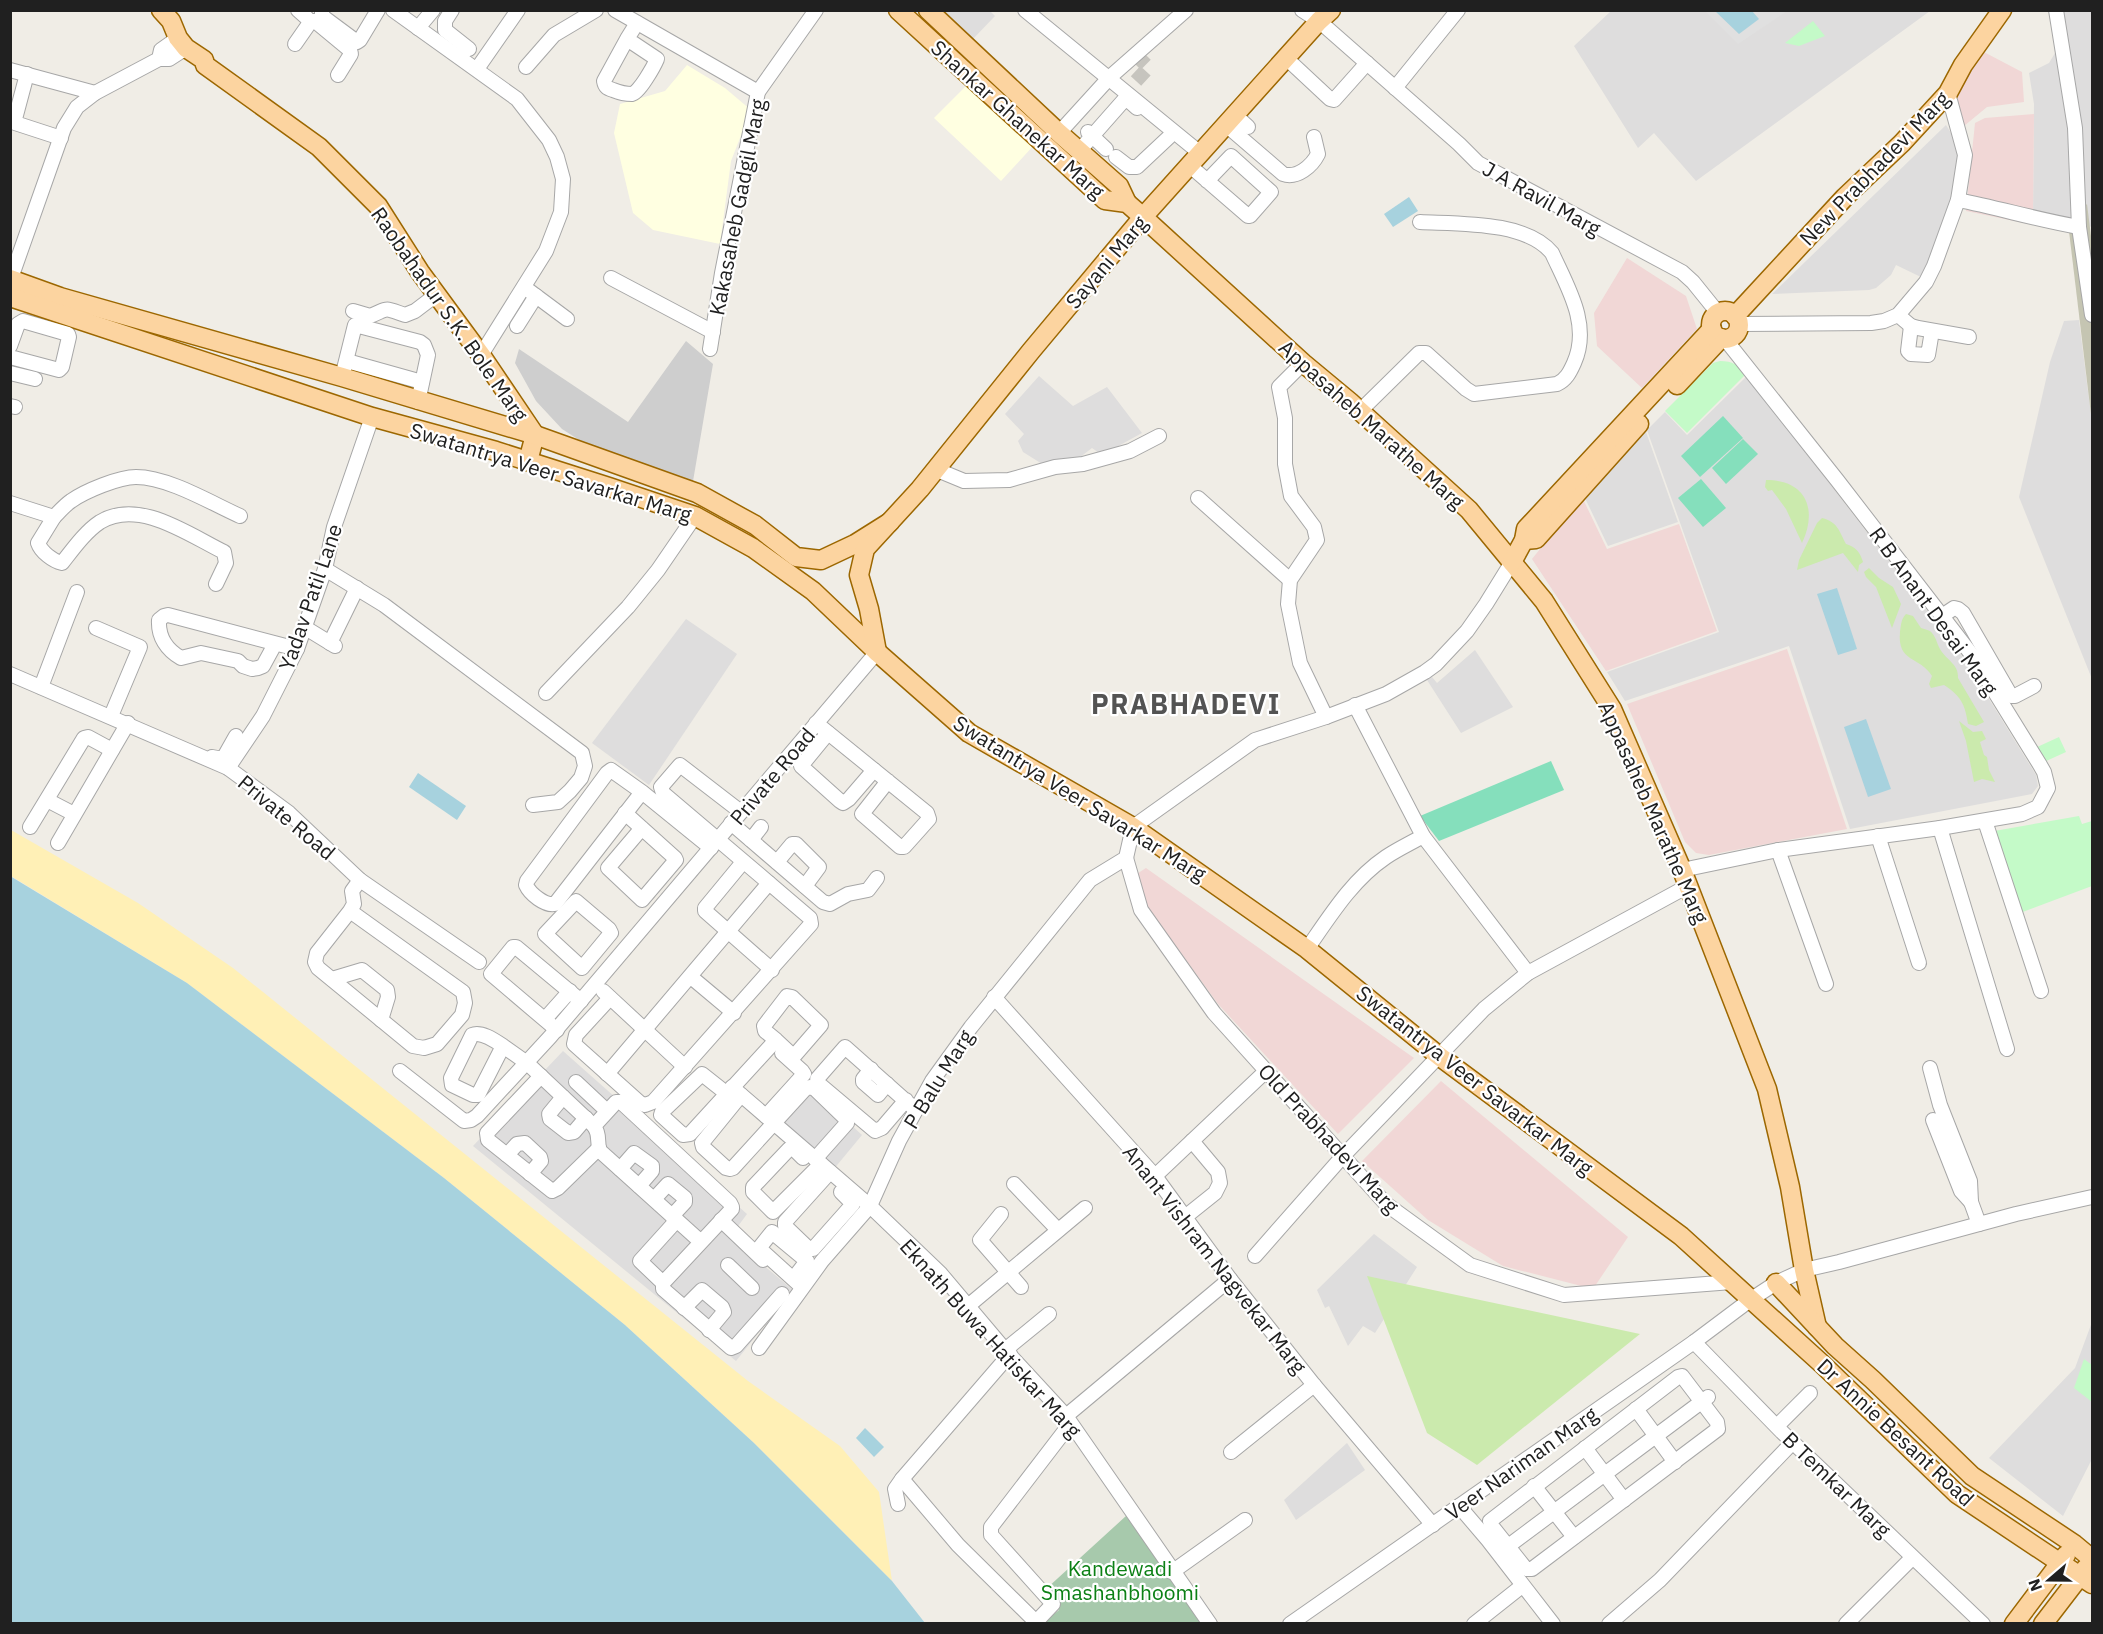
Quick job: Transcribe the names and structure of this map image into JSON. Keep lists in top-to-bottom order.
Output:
{
  "streets": {
    "main road": [
      "Shankar Ghanekar Marg",
      "New Prabhadevi Marg",
      "Sayani Marg",
      "Raobahadur S.K. Bole Marg",
      "Appasaheb Marathe Marg",
      "Swatantrya Veer Savarkar Marg",
      "Dr Annie Besant Road"
    ],
    "street": [
      "J A Ravil Marg",
      "Kakasaheb Gadgil Marg",
      "Yadav Patil Lane",
      "R B Anant Desai Marg",
      "Private Road",
      "P Balu Marg",
      "Old Prabhadevi Marg",
      "Anant Vishram Nagvekar Marg",
      "Eknath Buwa Hatiskar Marg",
      "Veer Nariman Marg",
      "B Temkar Marg"
    ]
  },
  "crossings": [
    ["Shankar Ghanekar Marg", "Sayani Marg"],
    ["Shankar Ghanekar Marg", "Appasaheb Marathe Marg"],
    ["New Prabhadevi Marg", "J A Ravil Marg"],
    ["New Prabhadevi Marg", "Appasaheb Marathe Marg"],
    ["New Prabhadevi Marg", "Swatantrya Veer Savarkar Marg"],
    ["New Prabhadevi Marg", "R B Anant Desai Marg"],
    ["J A Ravil Marg", "Sayani Marg"],
    ["J A Ravil Marg", "R B Anant Desai Marg"],
    ["Sayani Marg", "Appasaheb Marathe Marg"],
    ["Sayani Marg", "Swatantrya Veer Savarkar Marg"],
    ["Sayani Marg", "Private Road"],
    ["Raobahadur S.K. Bole Marg", "Swatantrya Veer Savarkar Marg"],
    ["Appasaheb Marathe Marg", "R B Anant Desai Marg"],
    ["Appasaheb Marathe Marg", "Dr Annie Besant Road"],
    ["Appasaheb Marathe Marg", "Veer Nariman Marg"],
    ["Swatantrya Veer Savarkar Marg", "Yadav Patil Lane"],
    ["Swatantrya Veer Savarkar Marg", "R B Anant Desai Marg"],
    ["Swatantrya Veer Savarkar Marg", "Private Road"],
    ["Swatantrya Veer Savarkar Marg", "Old Prabhadevi Marg"],
    ["Swatantrya Veer Savarkar Marg", "Dr Annie Besant Road"],
    ["Swatantrya Veer Savarkar Marg", "Veer Nariman Marg"],
    ["Yadav Patil Lane", "Private Road"],
    ["R B Anant Desai Marg", "Old Prabhadevi Marg"],
    ["P Balu Marg", "Old Prabhadevi Marg"],
    ["P Balu Marg", "Anant Vishram Nagvekar Marg"],
    ["P Balu Marg", "Eknath Buwa Hatiskar Marg"],
    ["Anant Vishram Nagvekar Marg", "Veer Nariman Marg"],
    ["Dr Annie Besant Road", "Veer Nariman Marg"],
    ["Veer Nariman Marg", "B Temkar Marg"]
  ],
  "districts": ["PRABHADEVI"],
  "parks": ["Kandewadi Smashanbhoomi"],
  "north": "left"
}
